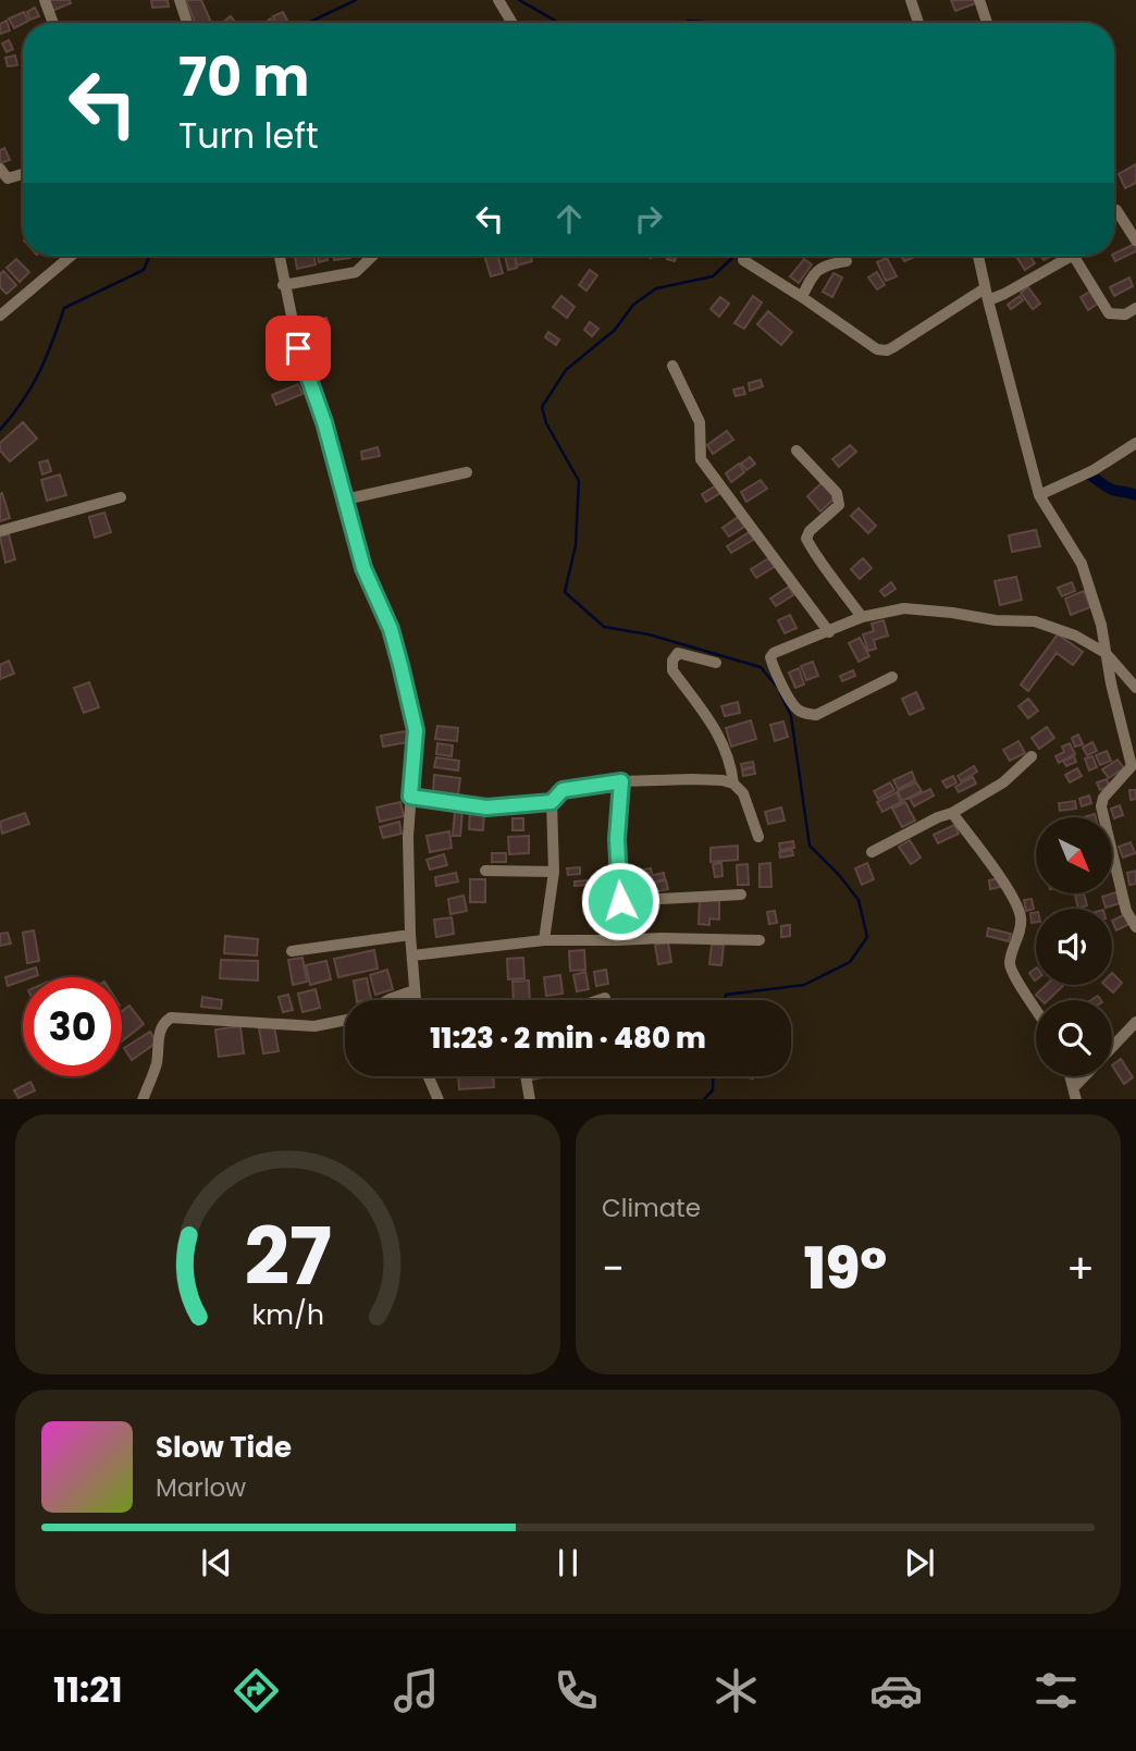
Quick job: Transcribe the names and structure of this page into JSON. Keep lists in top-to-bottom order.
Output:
{
  "north": "bottom right",
  "page": {
    "turn": ["70 m", "Turn left"],
    "limit": "30",
    "trip": "11:23 · 2 min · 480 m",
    "tile": "Climate",
    "heat": ["−", "19°", "+"],
    "song": ["Slow Tide", "Marlow"],
    "tabs": "11:21",
    "gauge": ["27", "km/h"]
  }
}
